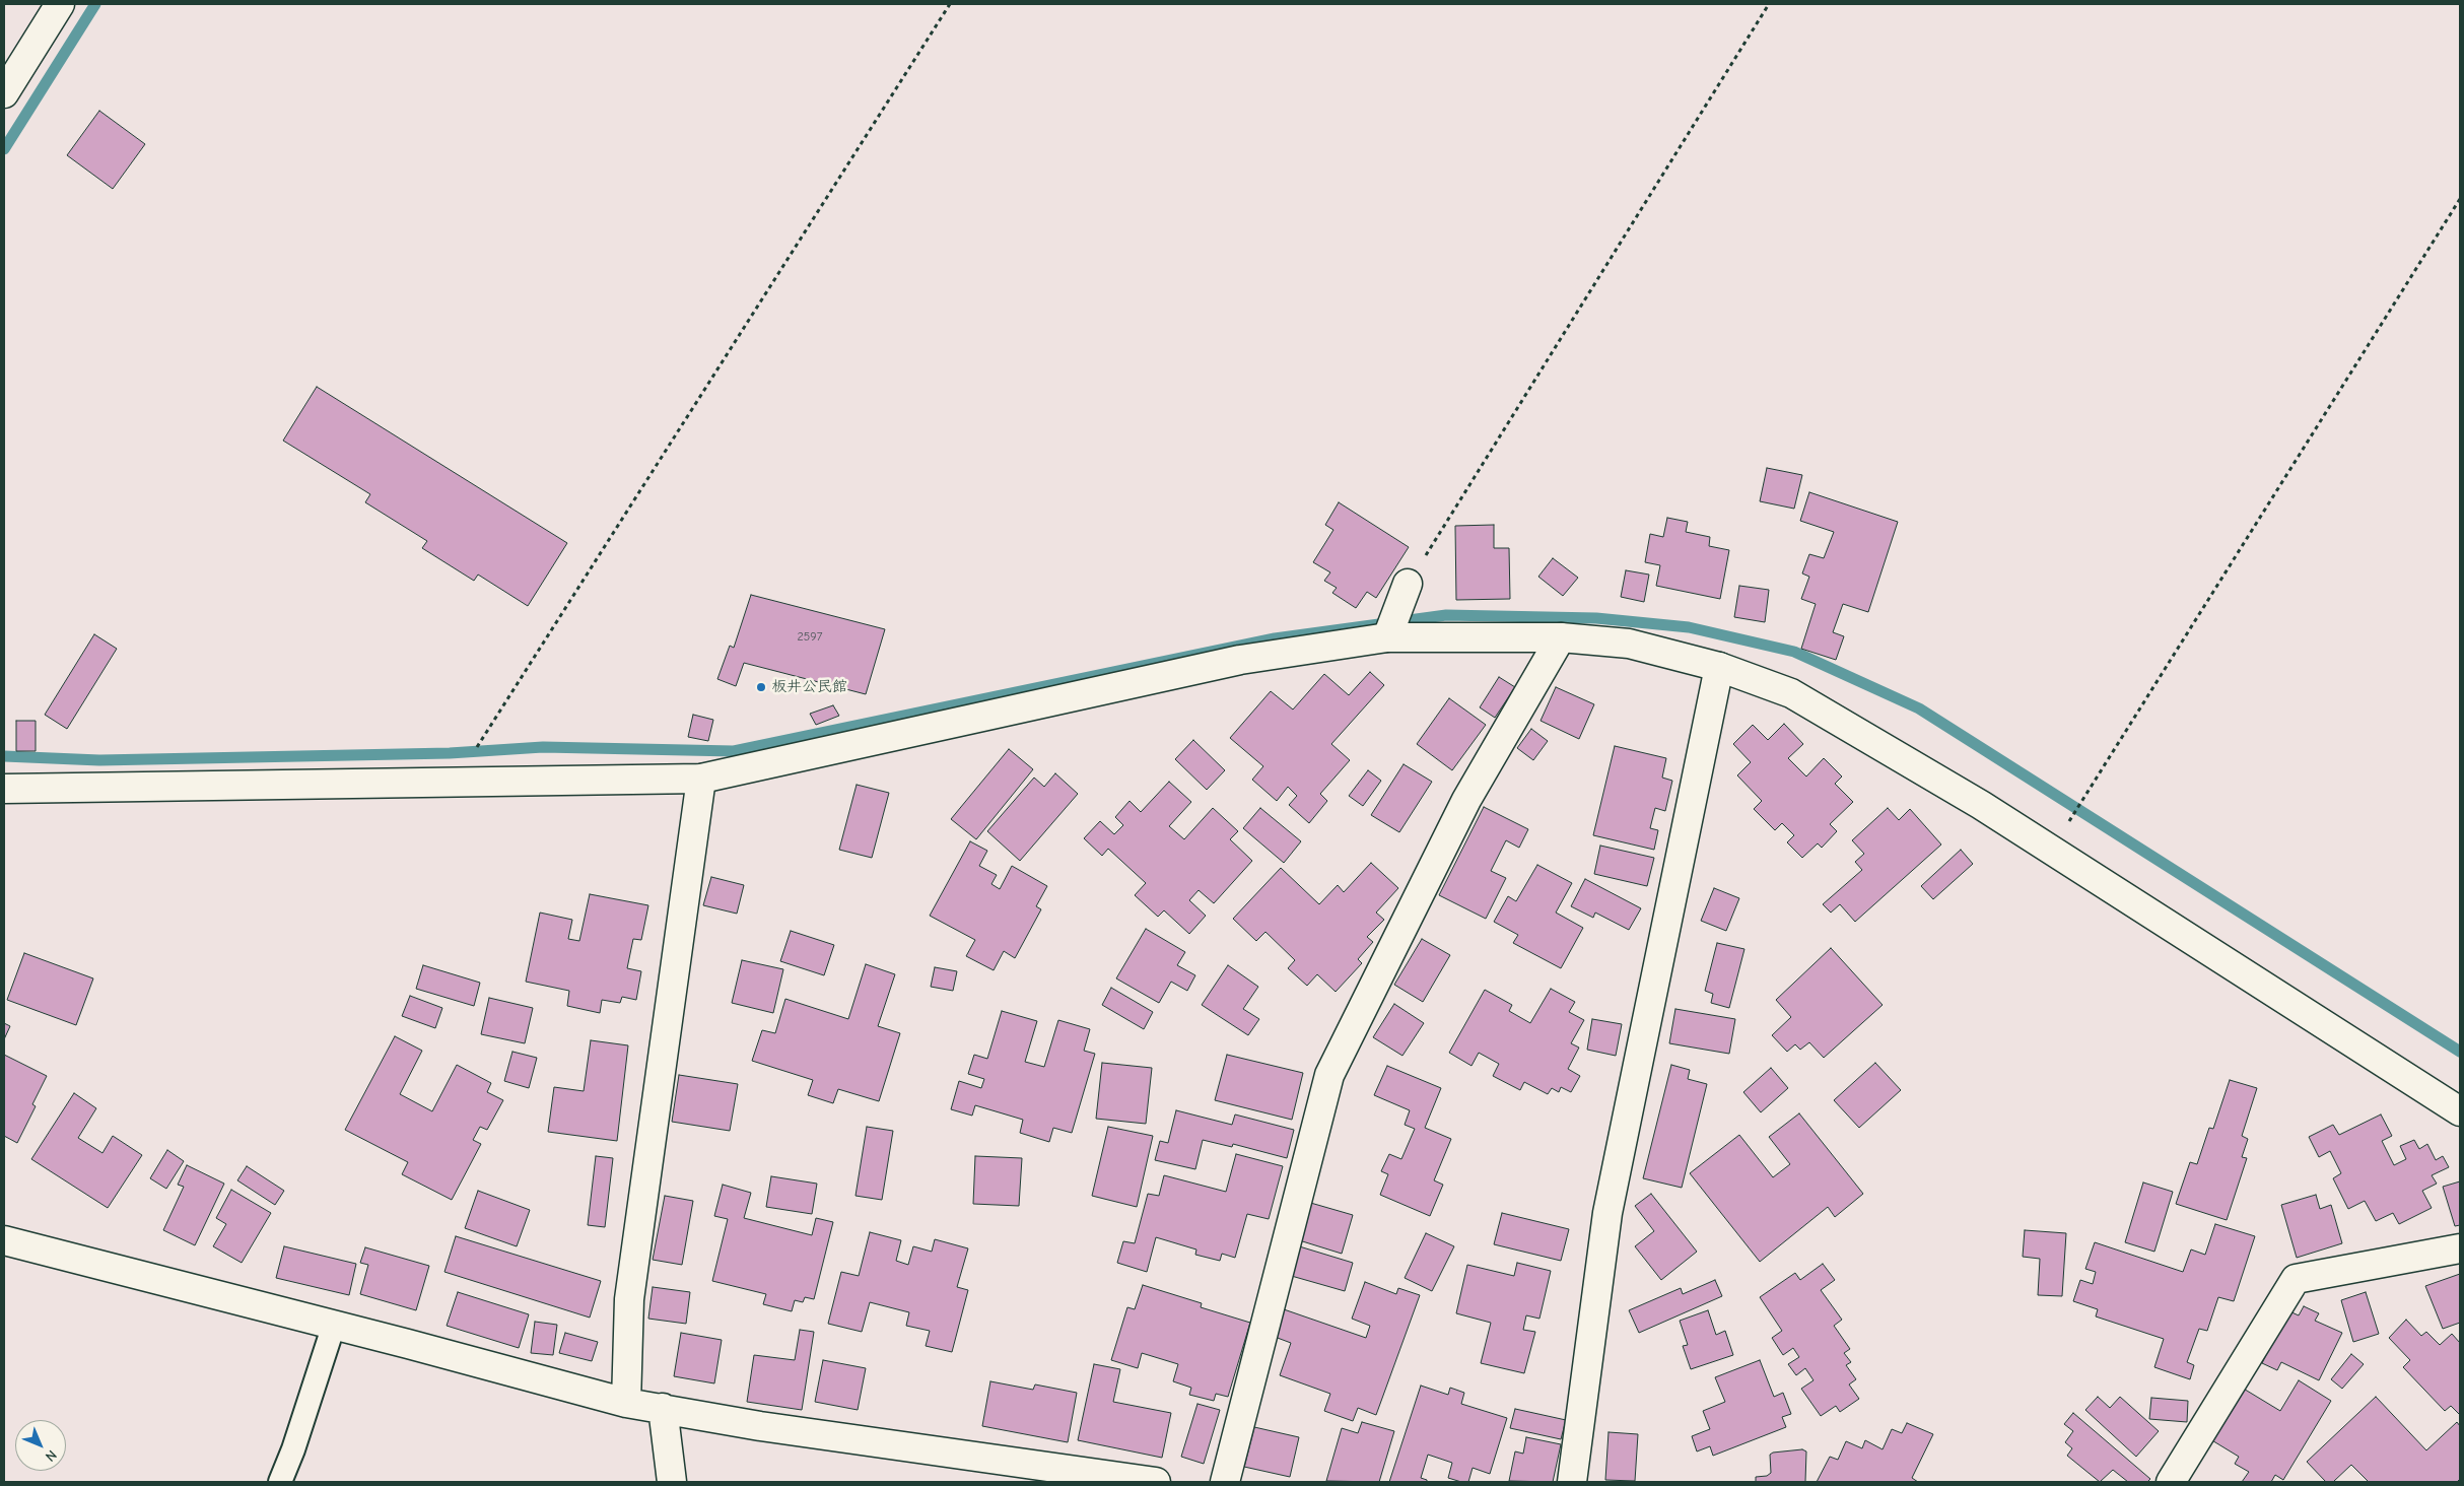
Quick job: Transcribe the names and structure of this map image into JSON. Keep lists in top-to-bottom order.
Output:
{
  "places": ["板井公民館"],
  "house_numbers": ["2597"],
  "north": "bottom right"
}
